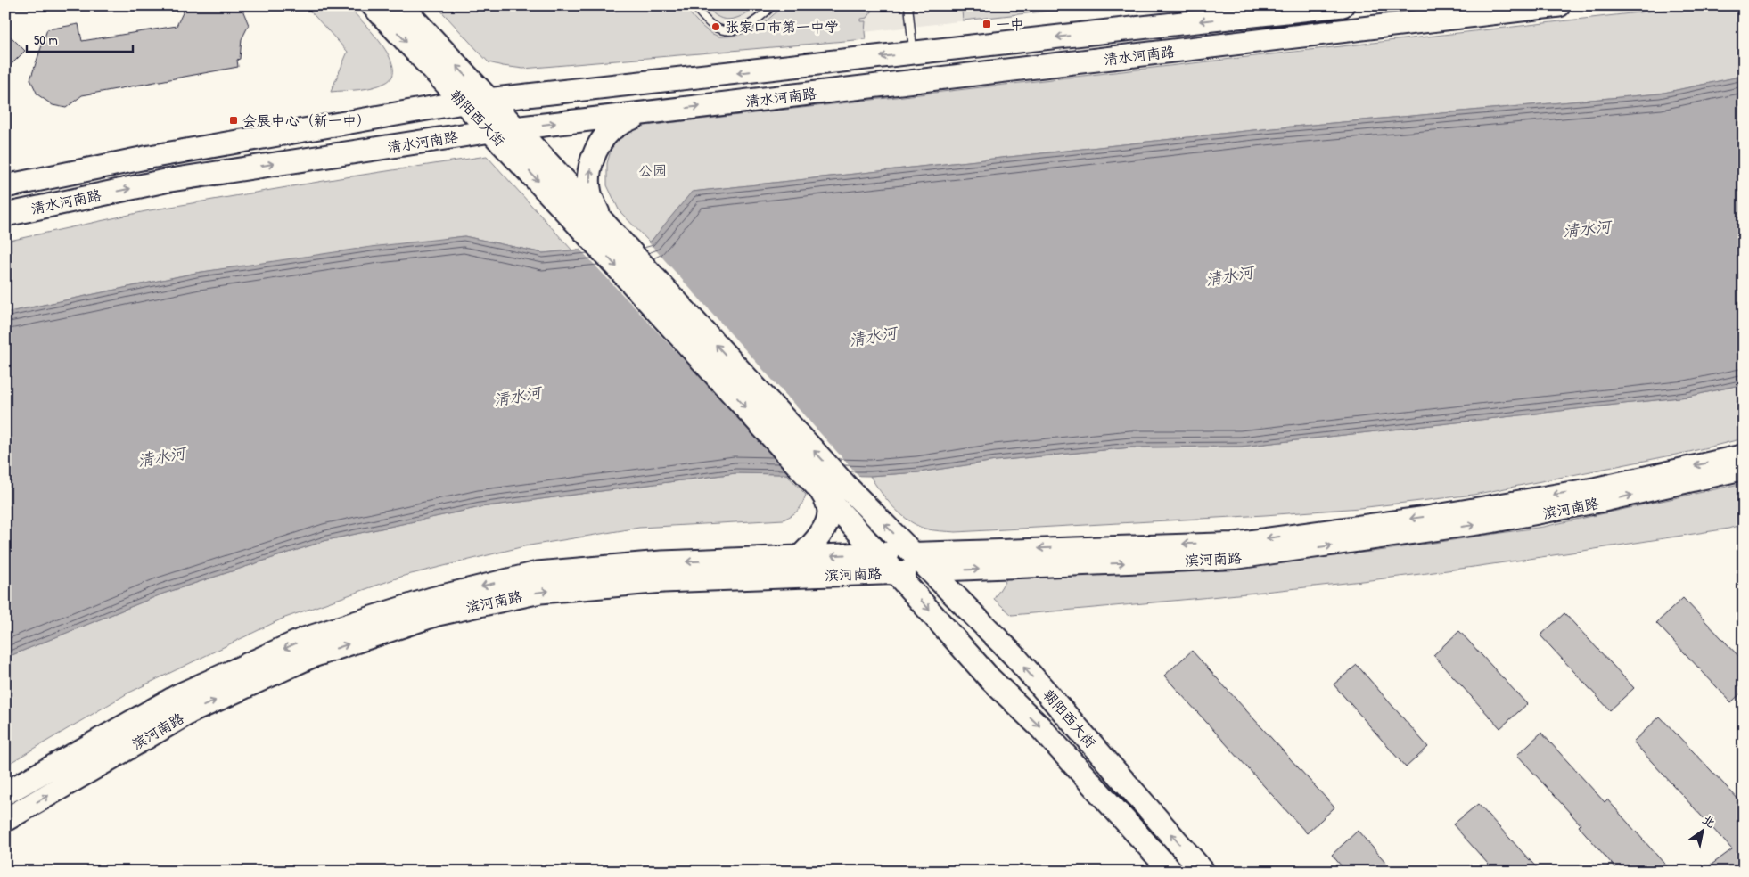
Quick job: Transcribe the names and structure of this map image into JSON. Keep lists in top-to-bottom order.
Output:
{
  "streets": {
    "main road": ["清水河南路", "朝阳西大街", "滨河南路"]
  },
  "crossings": [
    ["清水河南路", "朝阳西大街"],
    ["朝阳西大街", "滨河南路"]
  ],
  "water": ["清水河"],
  "parks": ["公园"],
  "places": {
    "transit": ["一中", "会展中心（新一中）"],
    "other": ["张家口市第一中学"]
  },
  "scale_bar": "50 m",
  "north": "top right"
}
